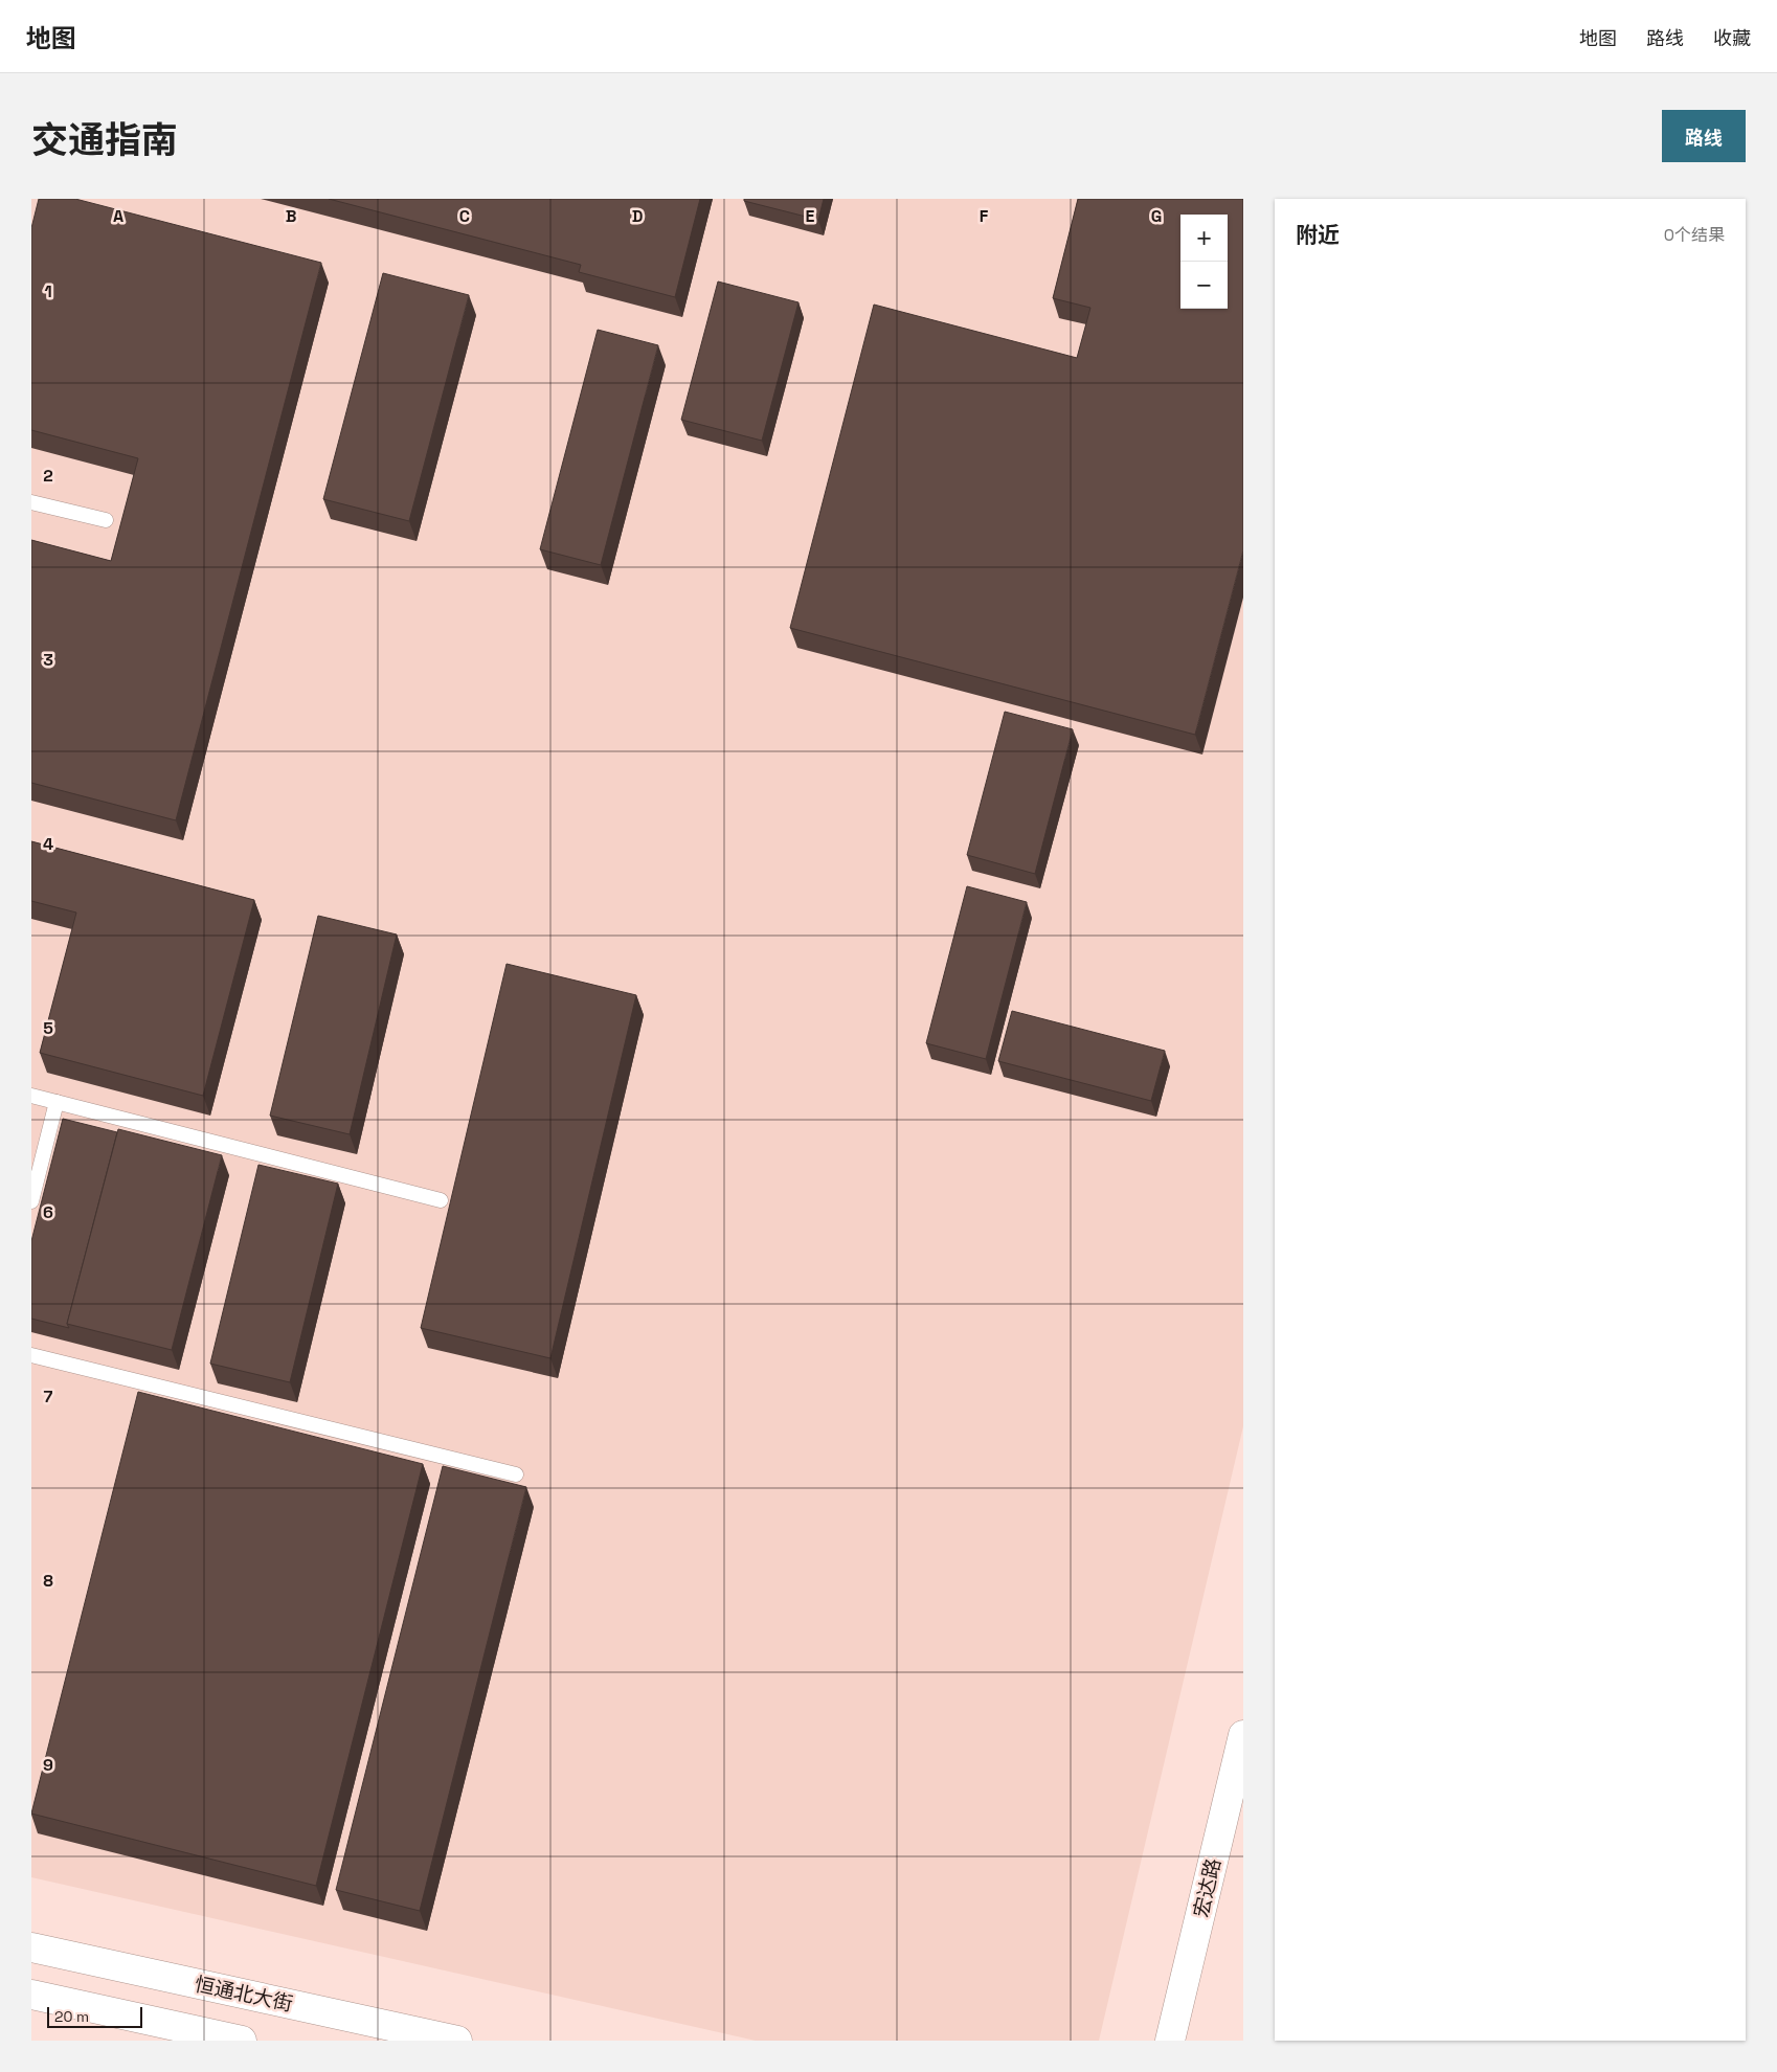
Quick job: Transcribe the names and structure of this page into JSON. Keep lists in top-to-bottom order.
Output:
{
  "streets": {
    "main road": ["宏达路", "恒通北大街"]
  },
  "scale_bar": "20 m",
  "page": {
    "header": "地图",
    "nav": ["地图", "路线", "收藏"],
    "title": "交通指南",
    "buttons": "路线",
    "heading": ["附近", "0个结果"],
    "map_buttons": ["+", "−"],
    "scale": "20 m"
  },
  "grid": {
    "columns": [
      "A",
      "B",
      "C",
      "D",
      "E",
      "F",
      "G"
    ],
    "rows": [
      "1",
      "2",
      "3",
      "4",
      "5",
      "6",
      "7",
      "8",
      "9"
    ]
  }
}
